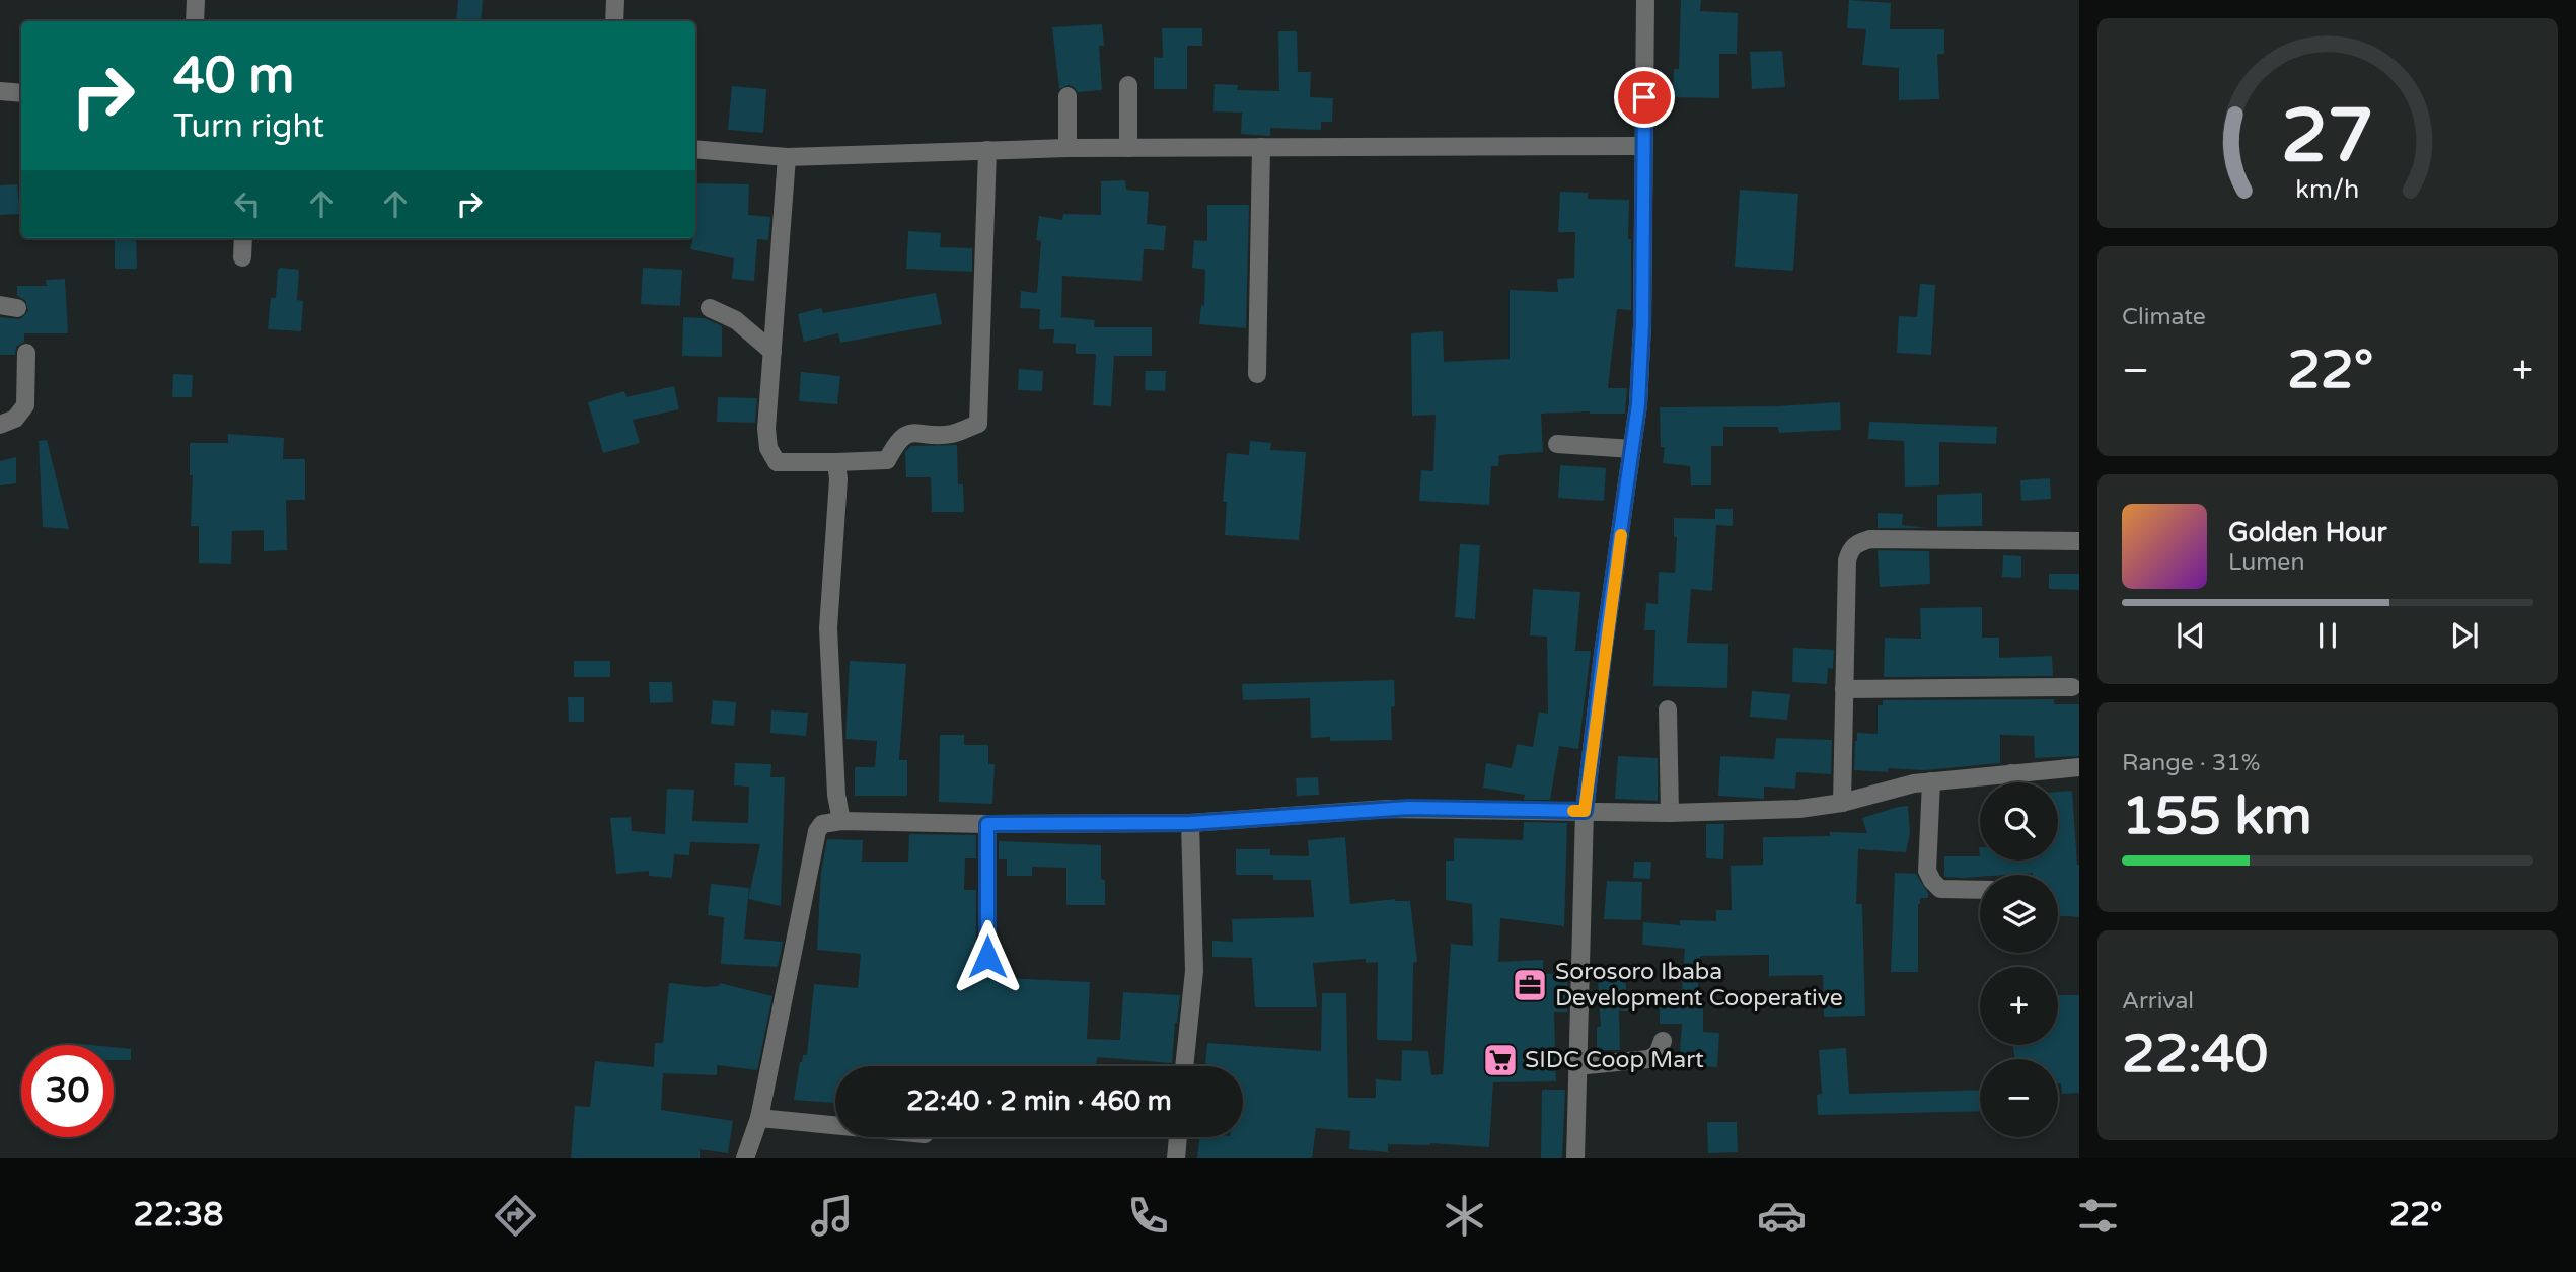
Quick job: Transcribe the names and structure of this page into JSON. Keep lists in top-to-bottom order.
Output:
{
  "places": {
    "office": ["Sorosoro Ibaba Development Cooperative"],
    "supermarket": ["SIDC Coop Mart"]
  },
  "page": {
    "turn": ["40 m", "Turn right"],
    "tile": [
      "Climate",
      ["Range · 31%", "155 km"],
      ["Arrival", "22:40"]
    ],
    "heat": ["−", "22°", "+"],
    "song": ["Golden Hour", "Lumen"],
    "map_buttons": ["+", "−"],
    "limit": "30",
    "trip": "22:40 · 2 min · 460 m",
    "tabs": ["22:38", "22°"],
    "gauge": ["27", "km/h"]
  }
}
